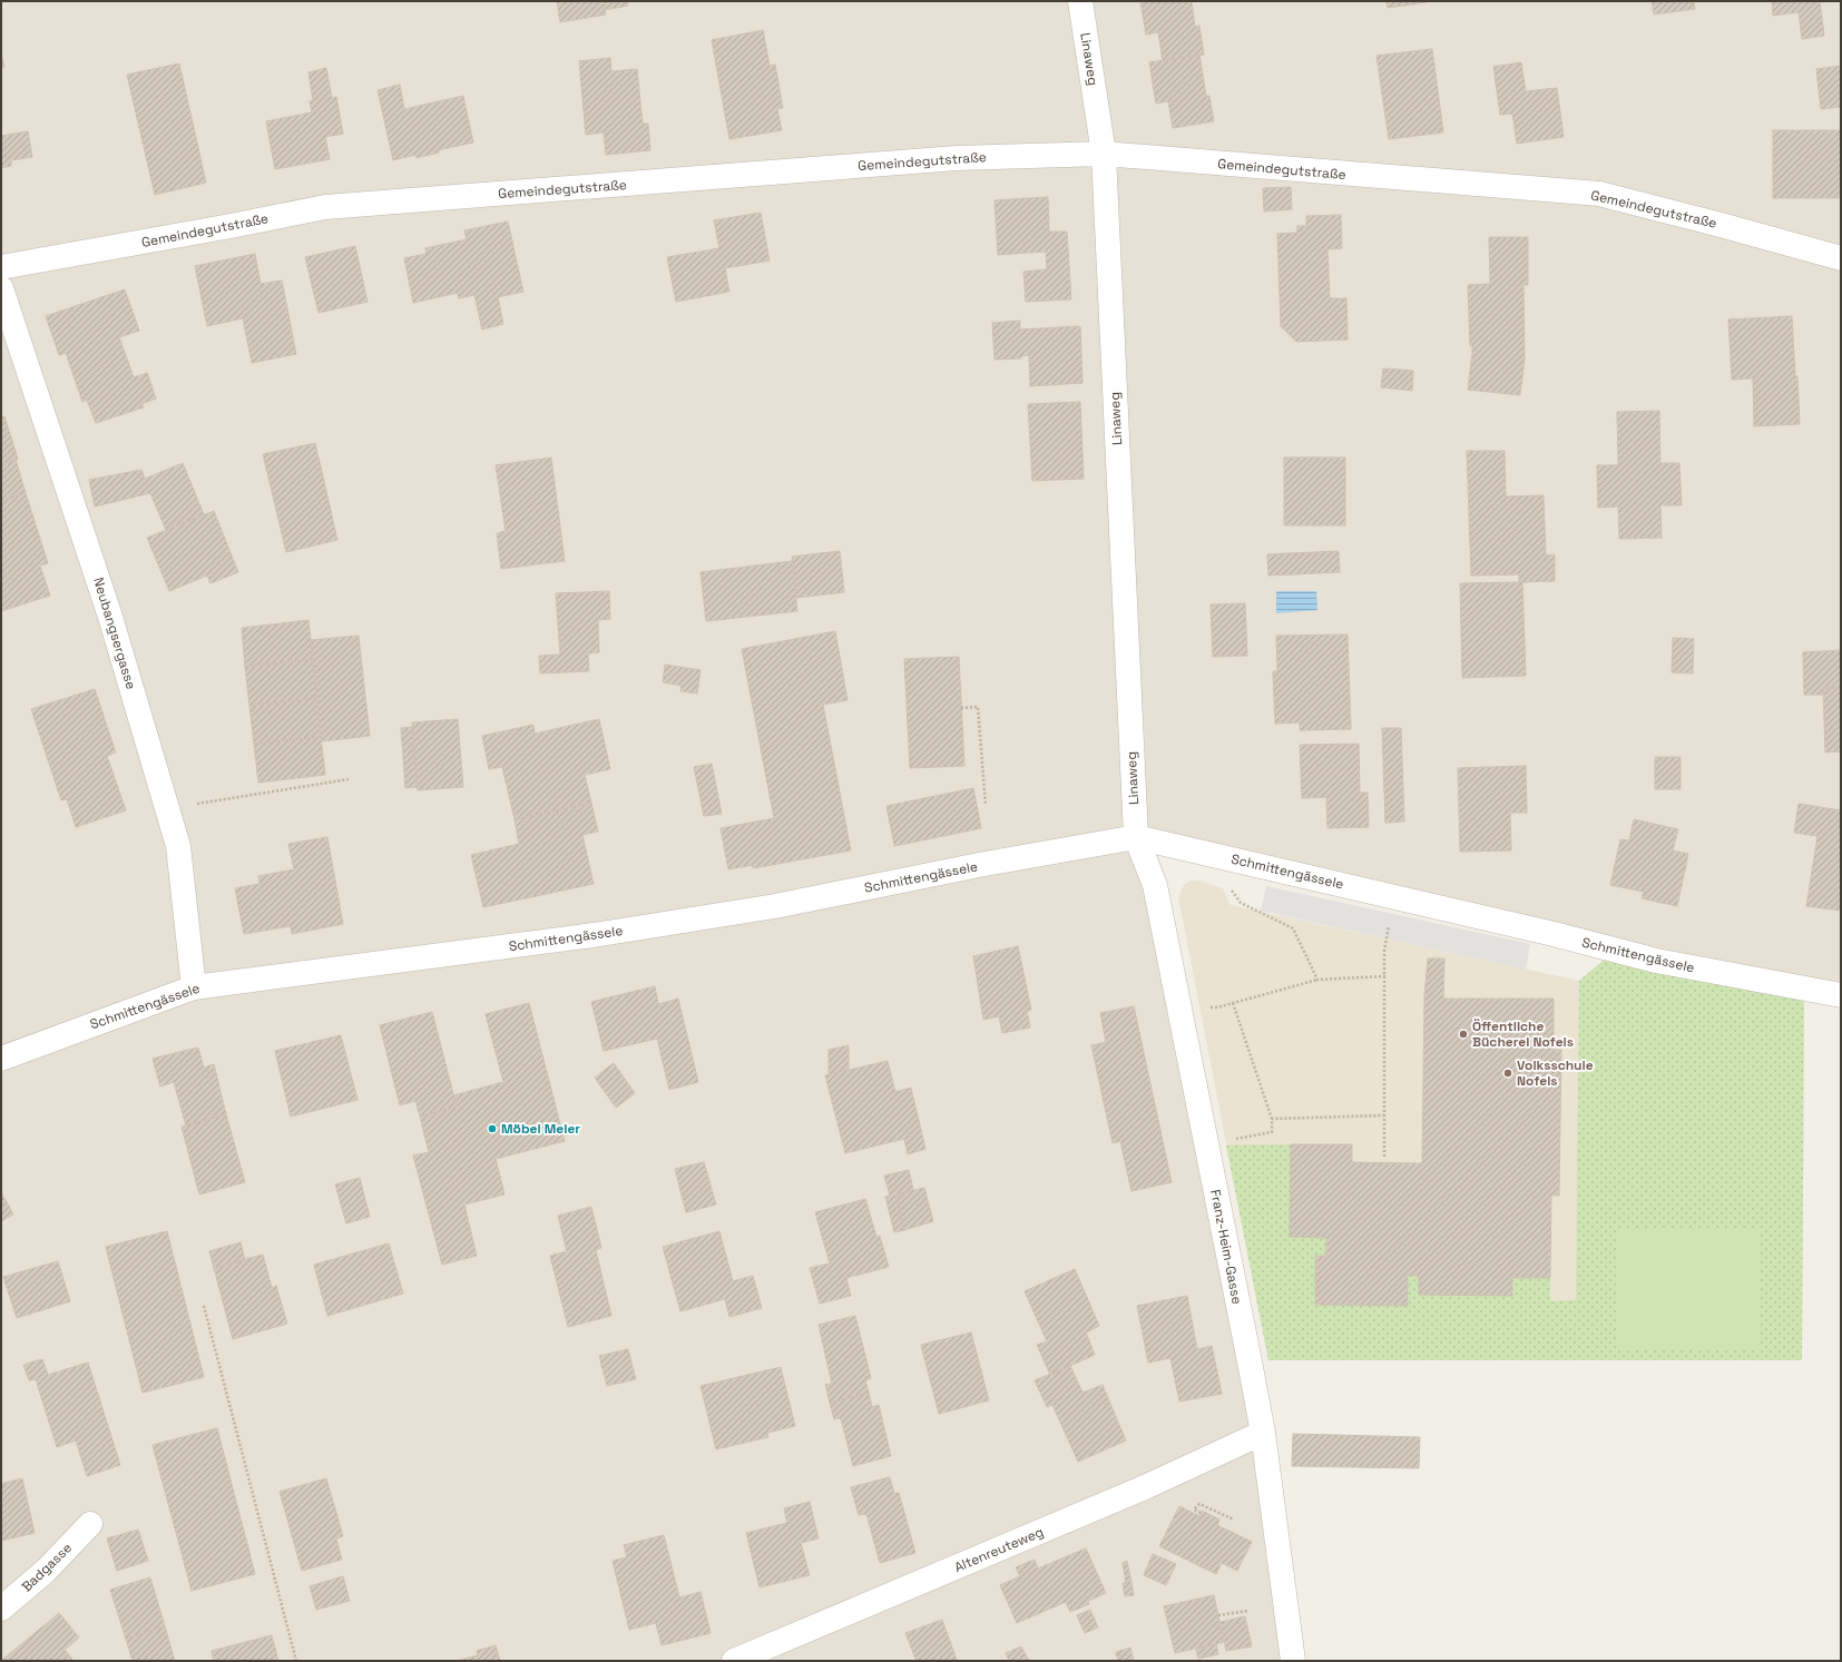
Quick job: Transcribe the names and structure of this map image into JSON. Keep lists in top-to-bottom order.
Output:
{
  "streets": {
    "street": [
      "Linaweg",
      "Gemeindegutstraße",
      "Neubangsergasse",
      "Schmittengässele",
      "Franz-Heim-Gasse",
      "Altenreuteweg",
      "Badgasse"
    ]
  },
  "crossings": [
    ["Linaweg", "Gemeindegutstraße"],
    ["Linaweg", "Schmittengässele"],
    ["Linaweg", "Franz-Heim-Gasse"],
    ["Neubangsergasse", "Schmittengässele"],
    ["Schmittengässele", "Franz-Heim-Gasse"],
    ["Franz-Heim-Gasse", "Altenreuteweg"]
  ],
  "places": ["Öffentliche Bücherei Nofels", "Volksschule Nofels", "Möbel Meier"]
}
